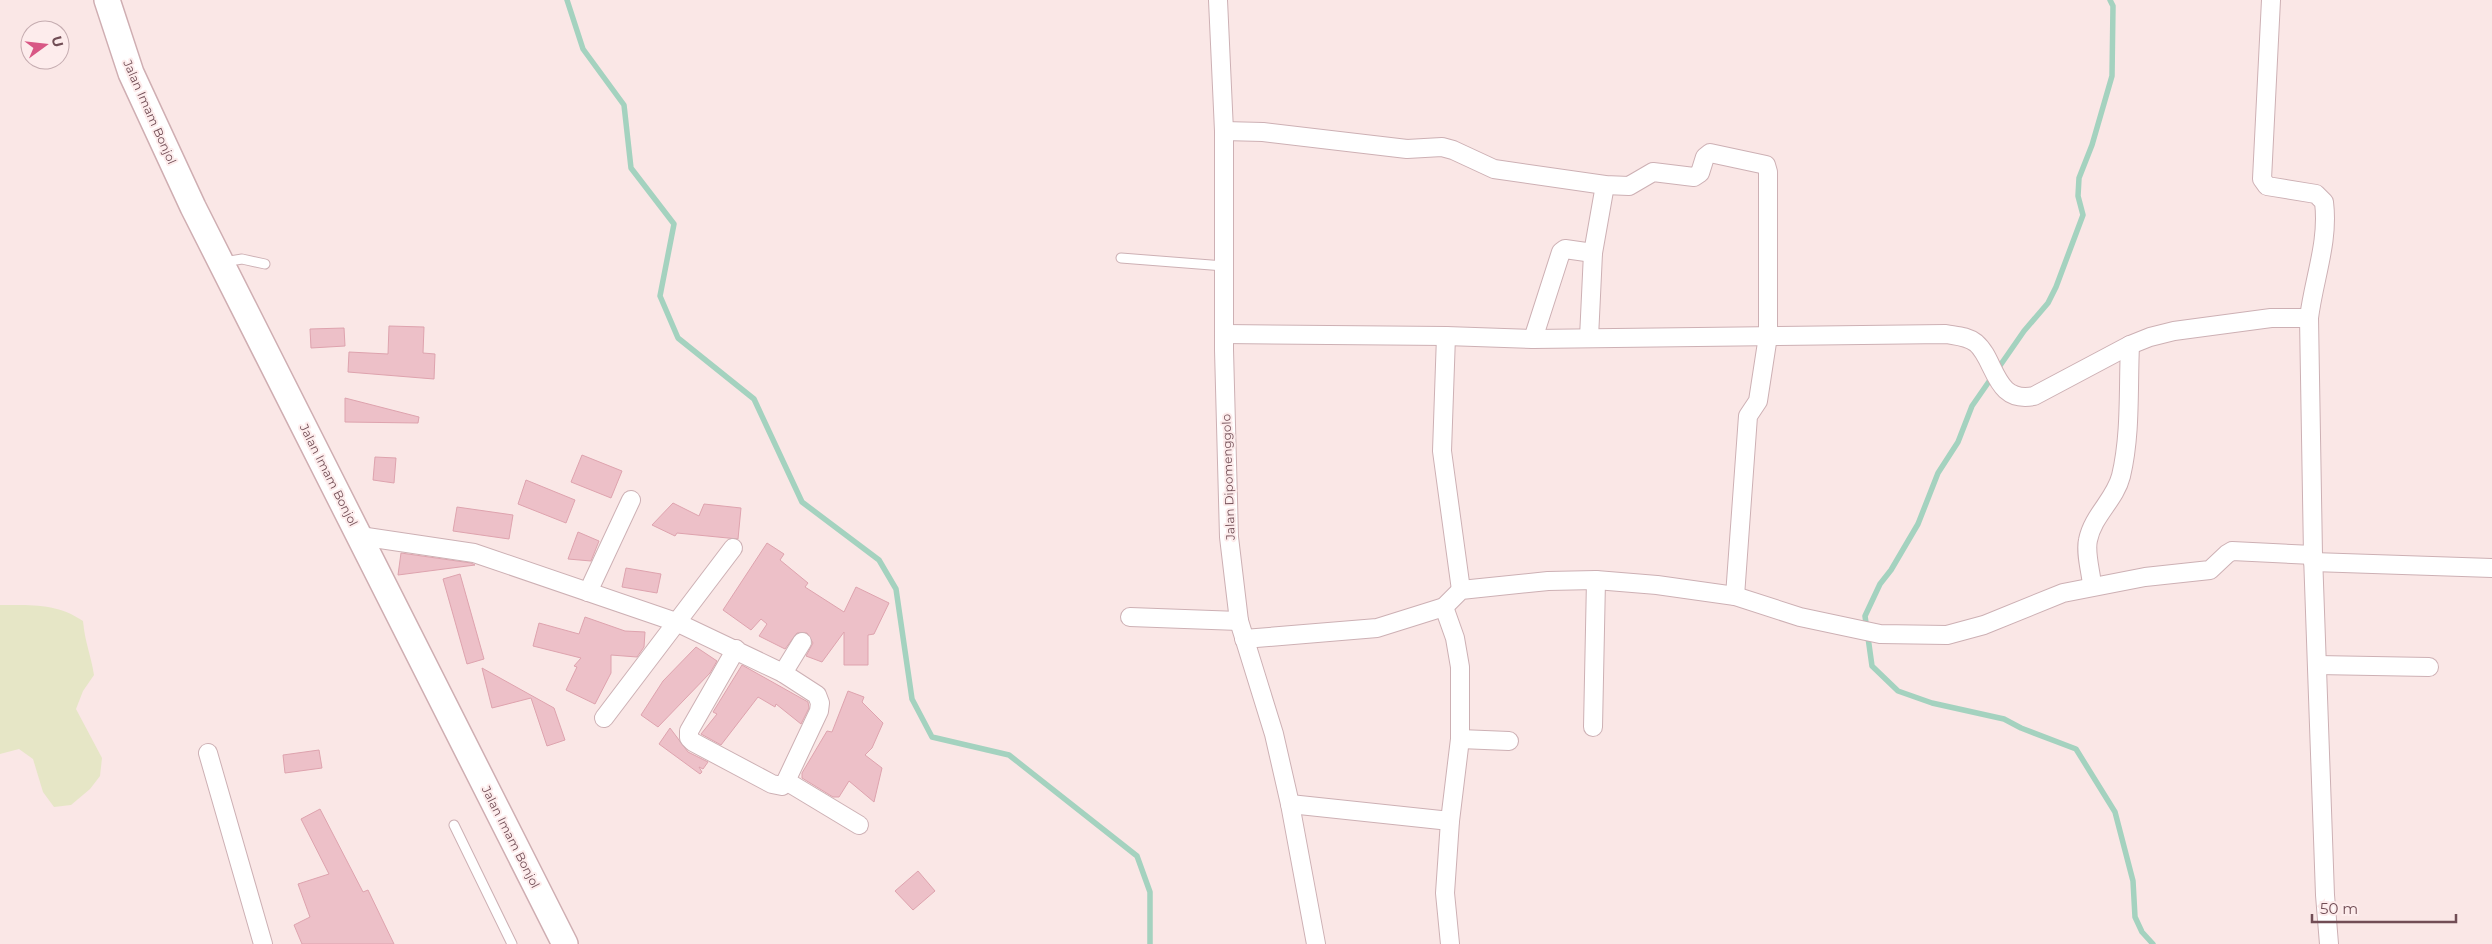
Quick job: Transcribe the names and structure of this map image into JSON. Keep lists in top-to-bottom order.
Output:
{
  "streets": {
    "main road": ["Jalan Imam Bonjol"],
    "street": ["Jalan Dipomenggolo"]
  },
  "scale_bar": "50 m",
  "north": "right"
}
